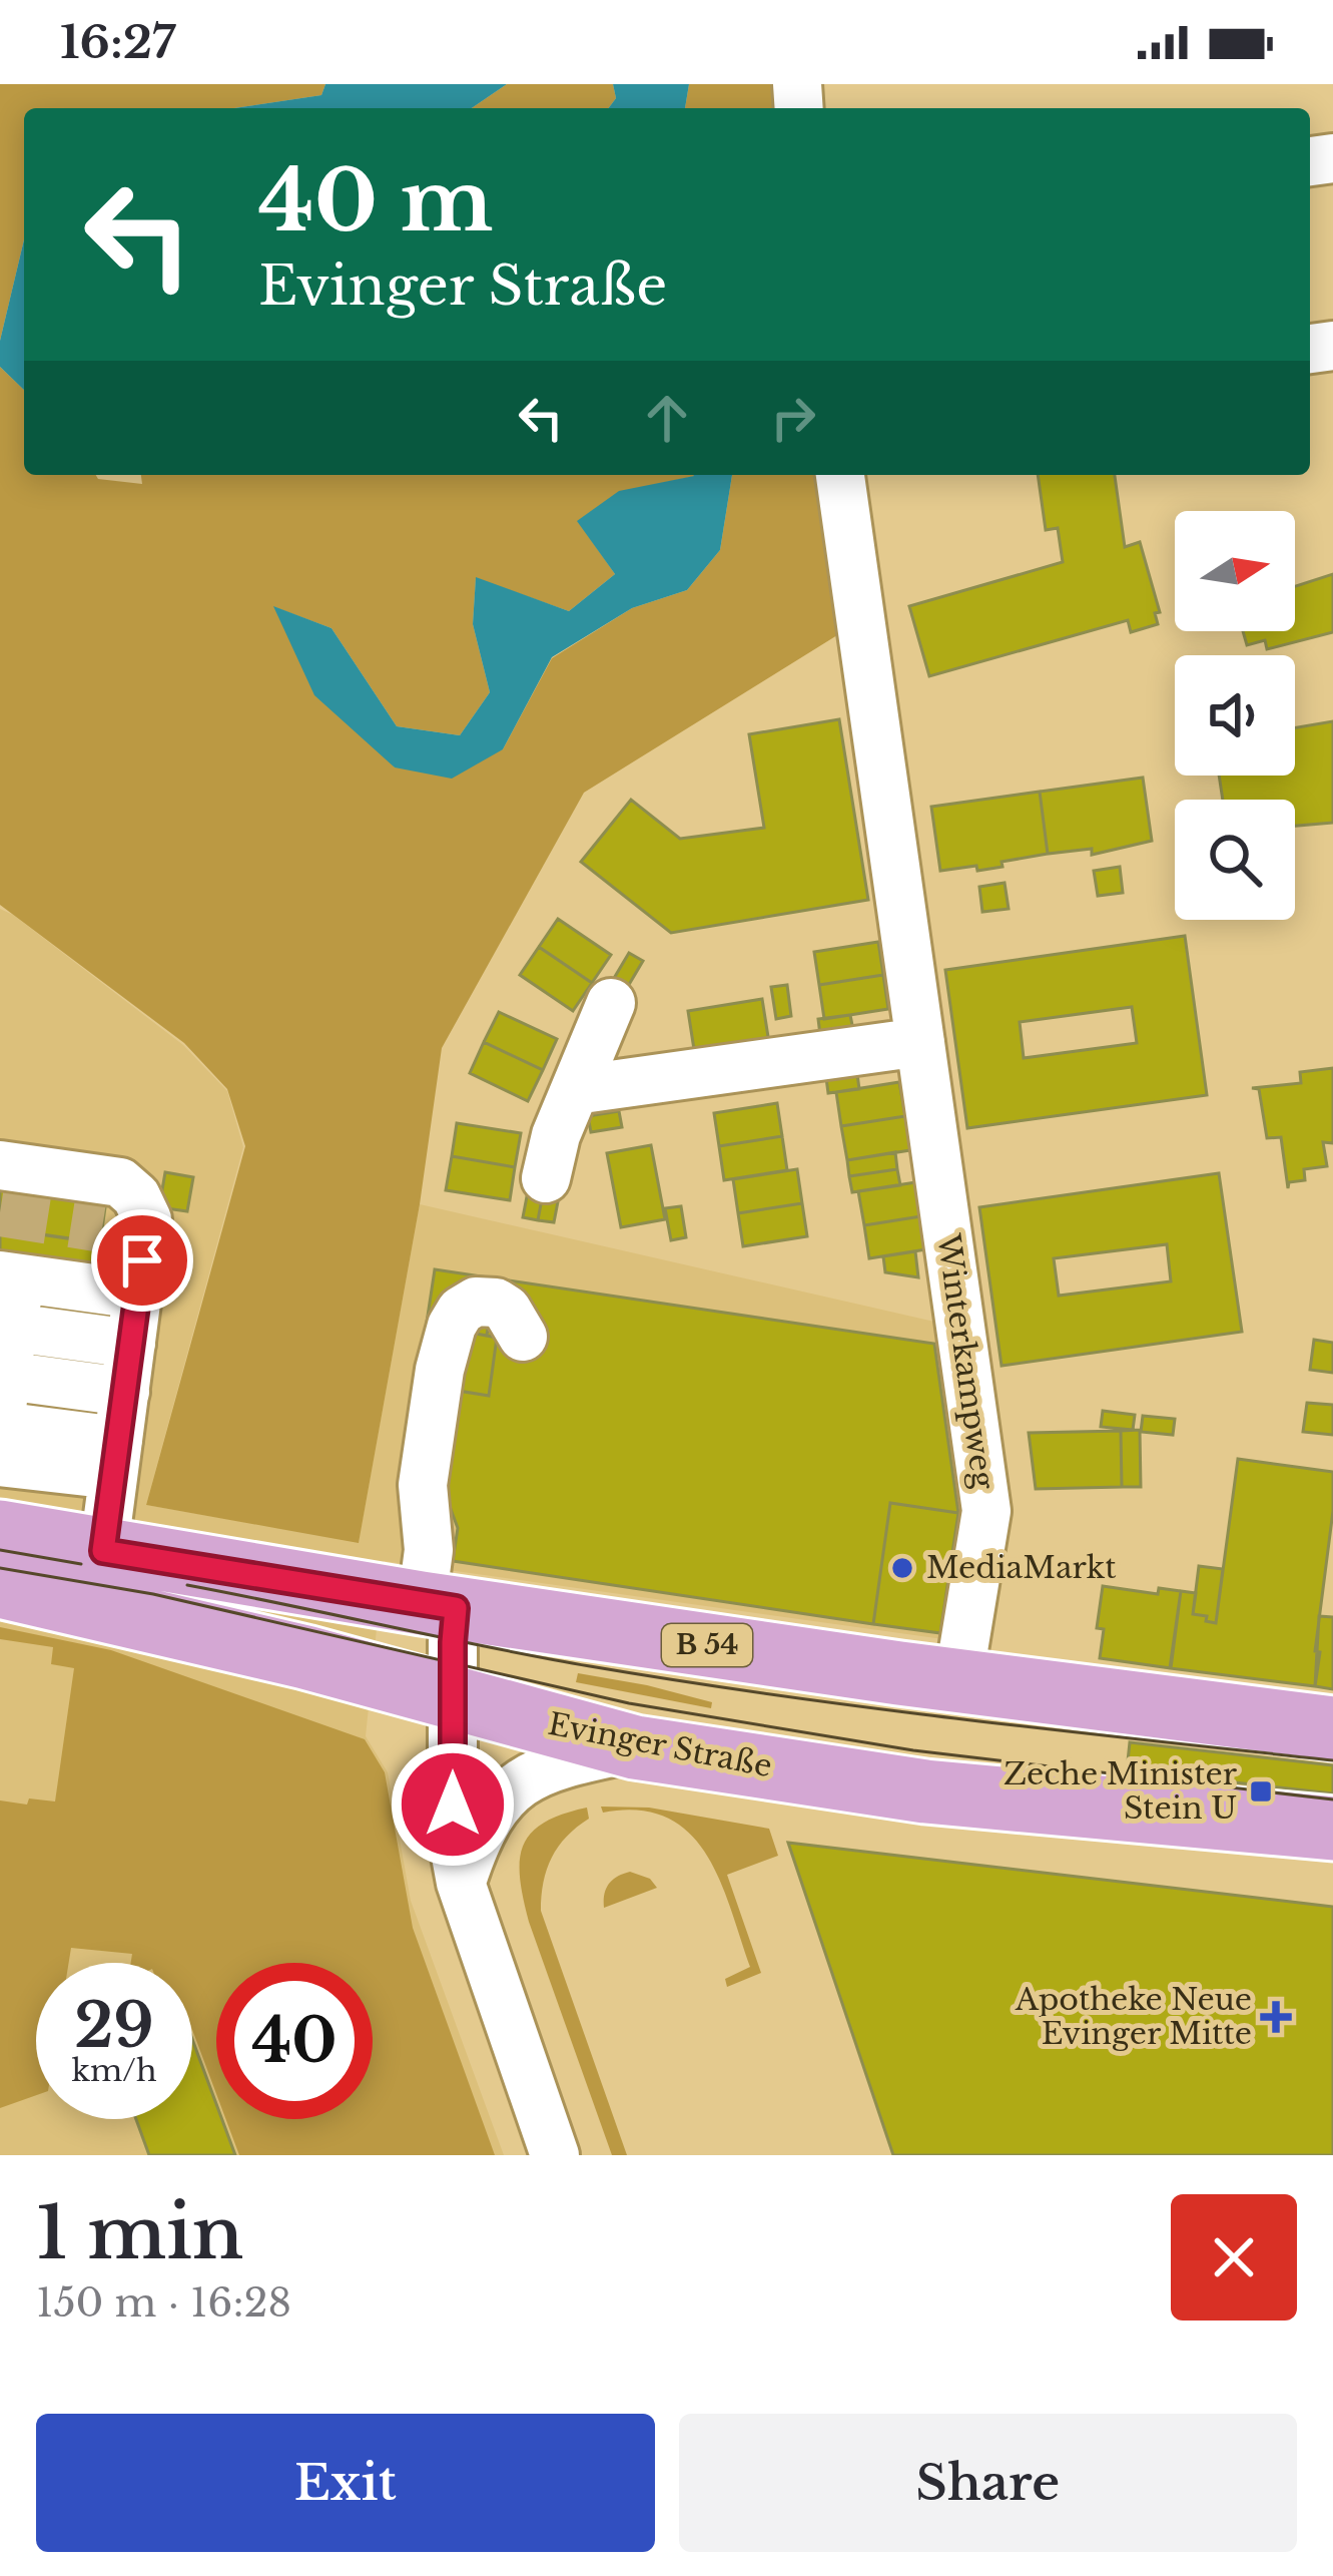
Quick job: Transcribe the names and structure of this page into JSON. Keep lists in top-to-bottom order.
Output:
{
  "streets": {
    "main road": ["B 54", "Evinger Straße"],
    "street": ["Winterkampweg"]
  },
  "crossings": [
    ["Winterkampweg", "Evinger Straße"]
  ],
  "places": {
    "other": ["MediaMarkt"],
    "transit": ["Zeche Minister Stein U"],
    "health": ["Apotheke Neue Evinger Mitte"]
  },
  "north": "right",
  "page": {
    "status": "16:27",
    "turn": ["40 m", "Evinger Straße"],
    "speed": "29 km/h",
    "limit": "40",
    "heading": ["1 min", "150 m · 16:28"],
    "buttons": ["Exit", "Share"]
  }
}
